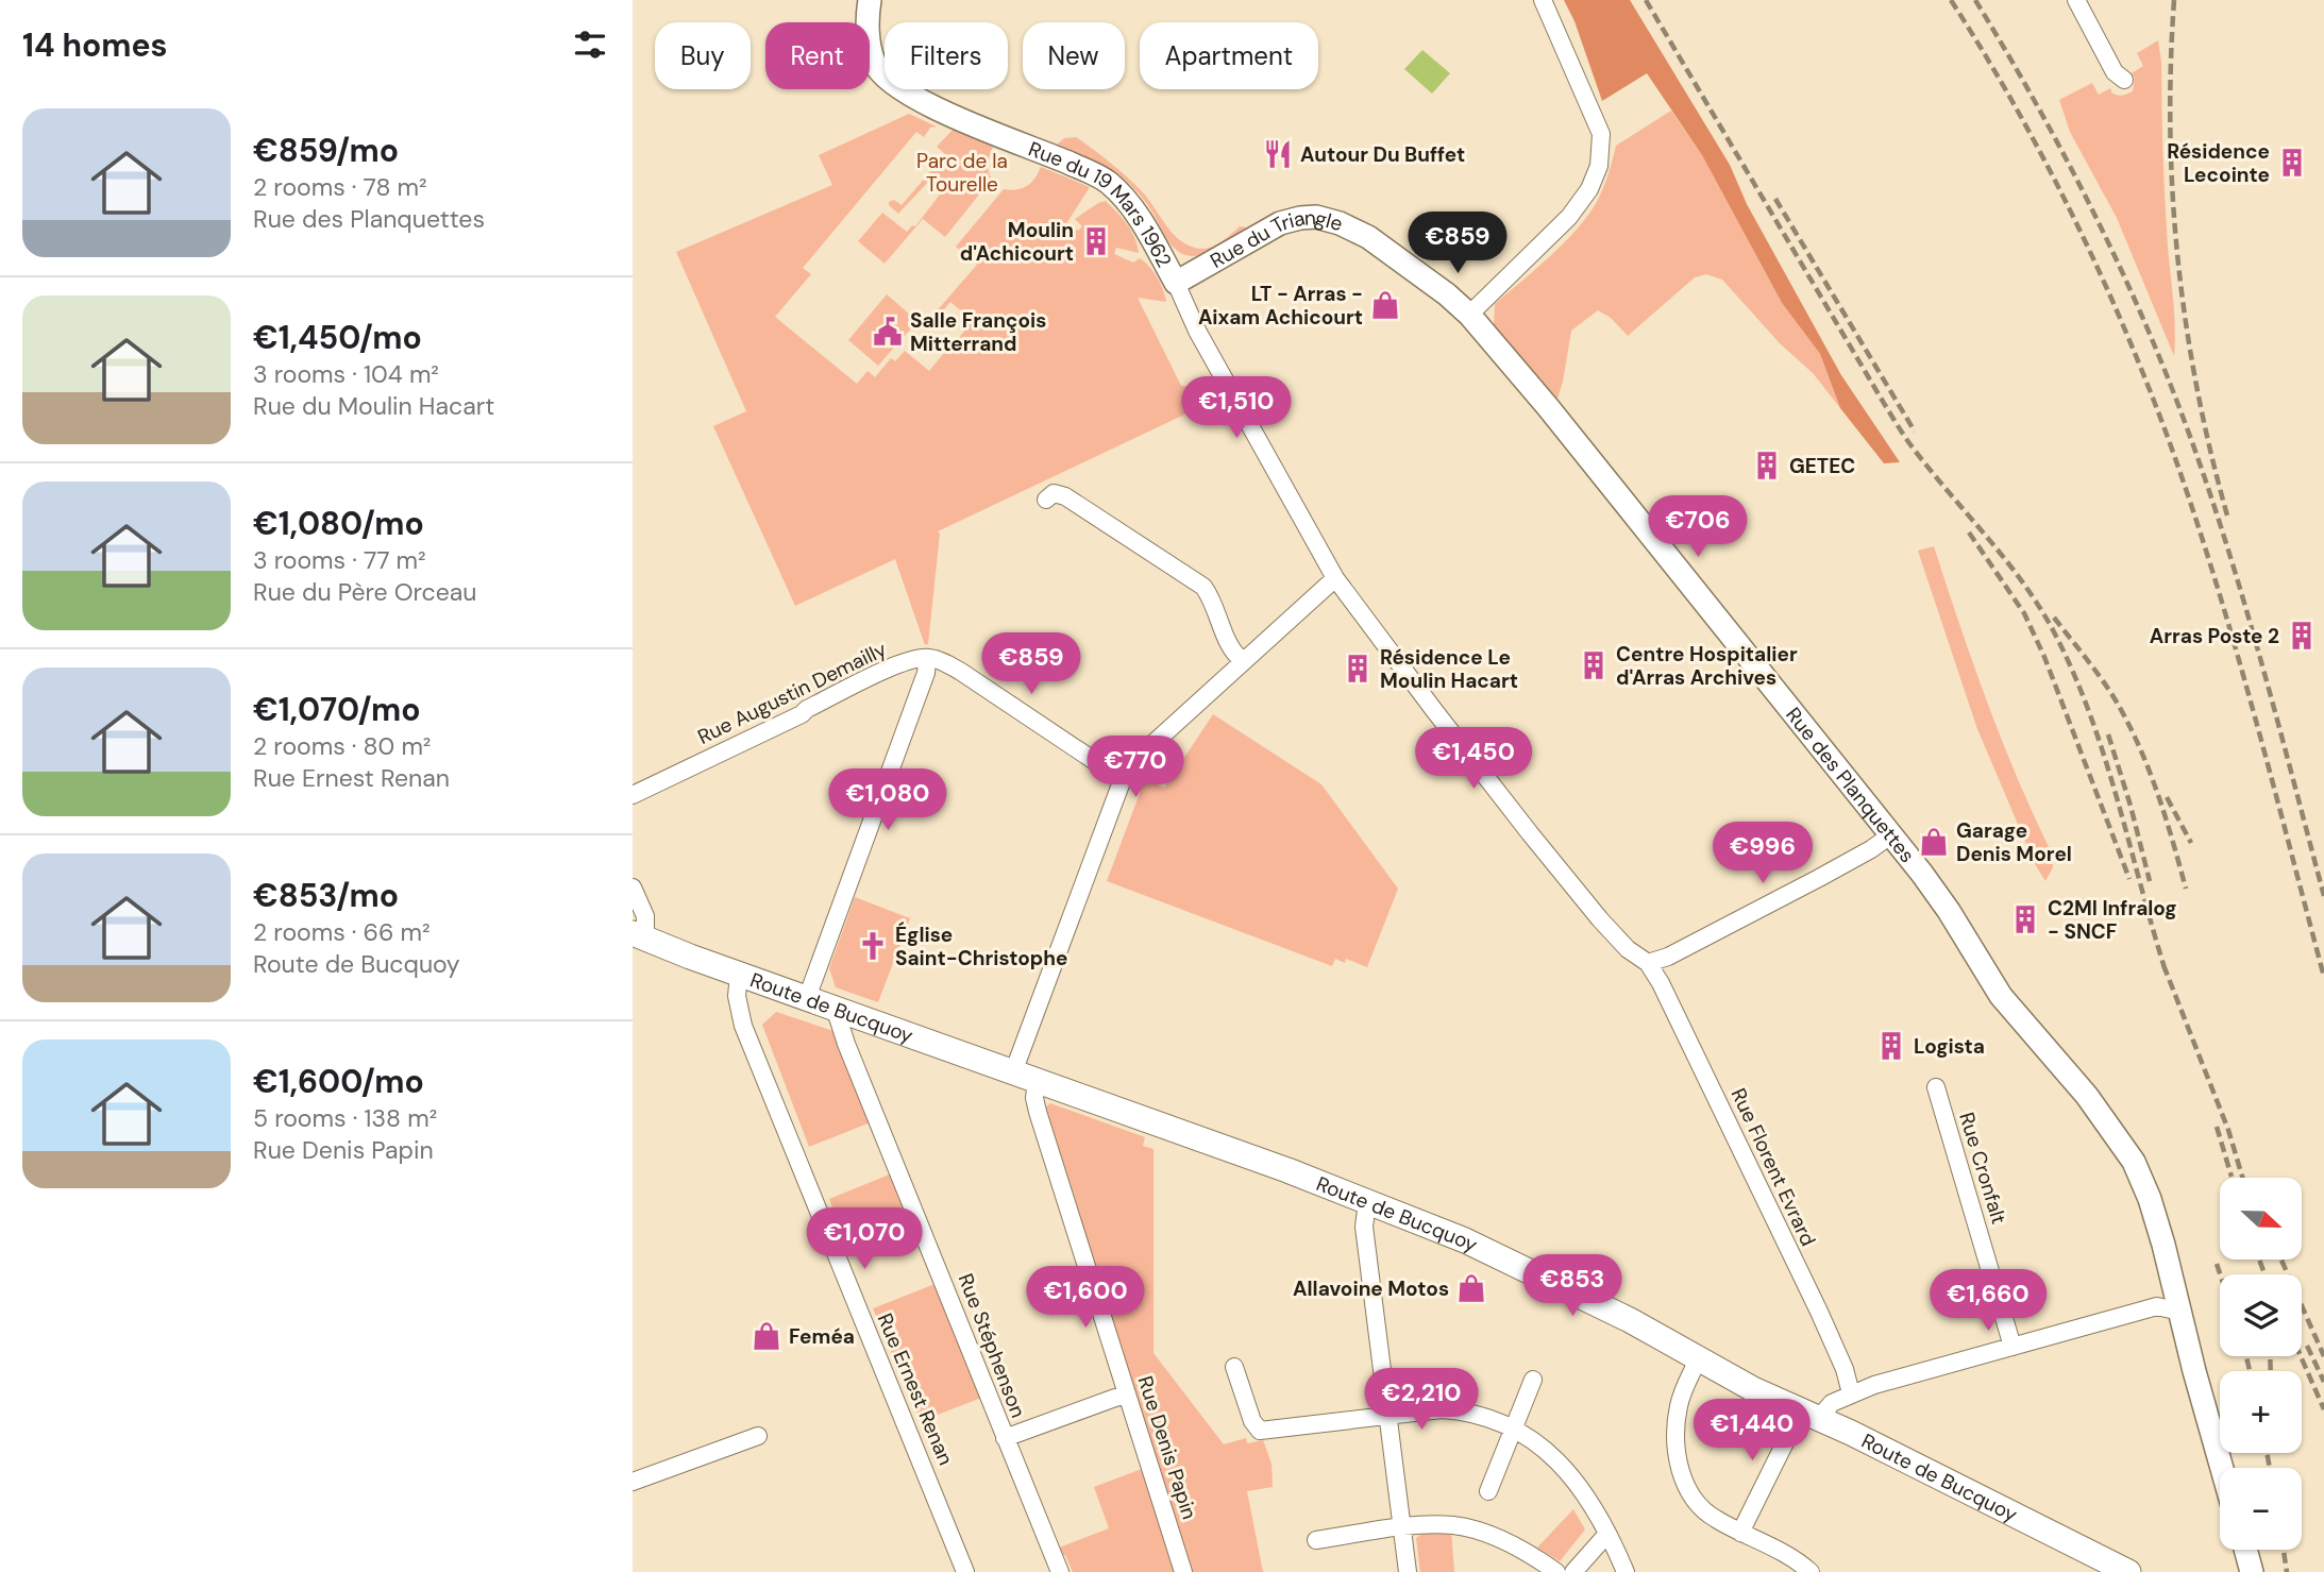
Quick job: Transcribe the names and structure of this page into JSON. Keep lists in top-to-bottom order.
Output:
{
  "streets": {
    "main road": ["Route de Bucquoy"],
    "street": [
      "Rue du 19 Mars 1962",
      "Rue du Triangle",
      "Rue Augustin Demailly",
      "Rue des Planquettes",
      "Rue Florent Evrard",
      "Rue Cronfalt",
      "Rue Stéphenson",
      "Rue Ernest Renan",
      "Rue Denis Papin"
    ]
  },
  "crossings": [
    ["Rue du 19 Mars 1962", "Rue du Triangle"],
    ["Rue du Triangle", "Rue des Planquettes"],
    ["Route de Bucquoy", "Rue Stéphenson"],
    ["Route de Bucquoy", "Rue Ernest Renan"],
    ["Route de Bucquoy", "Rue Denis Papin"]
  ],
  "parks": ["Parc de la Tourelle"],
  "places": {
    "restaurant": ["Autour Du Buffet"],
    "building": [
      "Résidence Lecointe",
      "Moulin d'Achicourt",
      "GETEC",
      "Arras Poste 2",
      "Centre Hospitalier d'Arras Archives",
      "Résidence Le Moulin Hacart",
      "C2MI Infralog - SNCF",
      "Logista"
    ],
    "shop": [
      "LT - Arras - Aixam Achicourt",
      "Garage Denis Morel",
      "Allavoine Motos",
      "Feméa"
    ],
    "public building": ["Salle François Mitterrand"],
    "church": ["Église Saint-Christophe"]
  },
  "north": "right",
  "page": {
    "heading": "14 homes",
    "chip": [
      "Buy",
      "Rent",
      "Filters",
      "New",
      "Apartment"
    ],
    "list": [
      {
        "name": "€859/mo",
        "note": "2 rooms · 78 m² · Rue des Planquettes"
      },
      {
        "name": "€1,450/mo",
        "note": "3 rooms · 104 m² · Rue du Moulin Hacart"
      },
      {
        "name": "€1,080/mo",
        "note": "3 rooms · 77 m² · Rue du Père Orceau"
      },
      {
        "name": "€1,070/mo",
        "note": "2 rooms · 80 m² · Rue Ernest Renan"
      },
      {
        "name": "€853/mo",
        "note": "2 rooms · 66 m² · Route de Bucquoy"
      },
      {
        "name": "€1,600/mo",
        "note": "5 rooms · 138 m² · Rue Denis Papin"
      }
    ],
    "price": [
      "€859",
      "€1,510",
      "€706",
      "€859",
      "€1,450",
      "€770",
      "€1,080",
      "€996",
      "€1,070",
      "€853",
      "€1,600",
      "€1,660",
      "€2,210",
      "€1,440"
    ],
    "map_buttons": ["+", "−"]
  }
}
